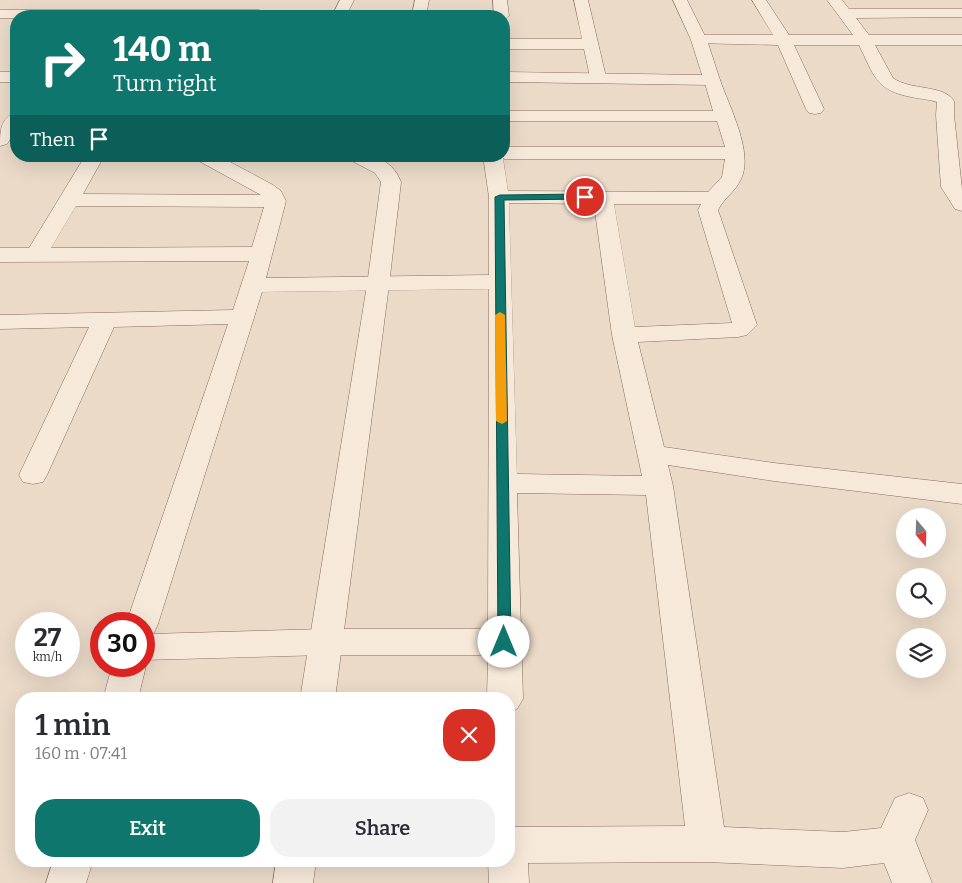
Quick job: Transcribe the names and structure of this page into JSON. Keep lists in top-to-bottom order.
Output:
{
  "north": "bottom",
  "page": {
    "turn": ["140 m", "Turn right"],
    "then": "Then",
    "speed": "27 km/h",
    "limit": "30",
    "heading": ["1 min", "160 m · 07:41"],
    "buttons": ["Exit", "Share"]
  }
}
